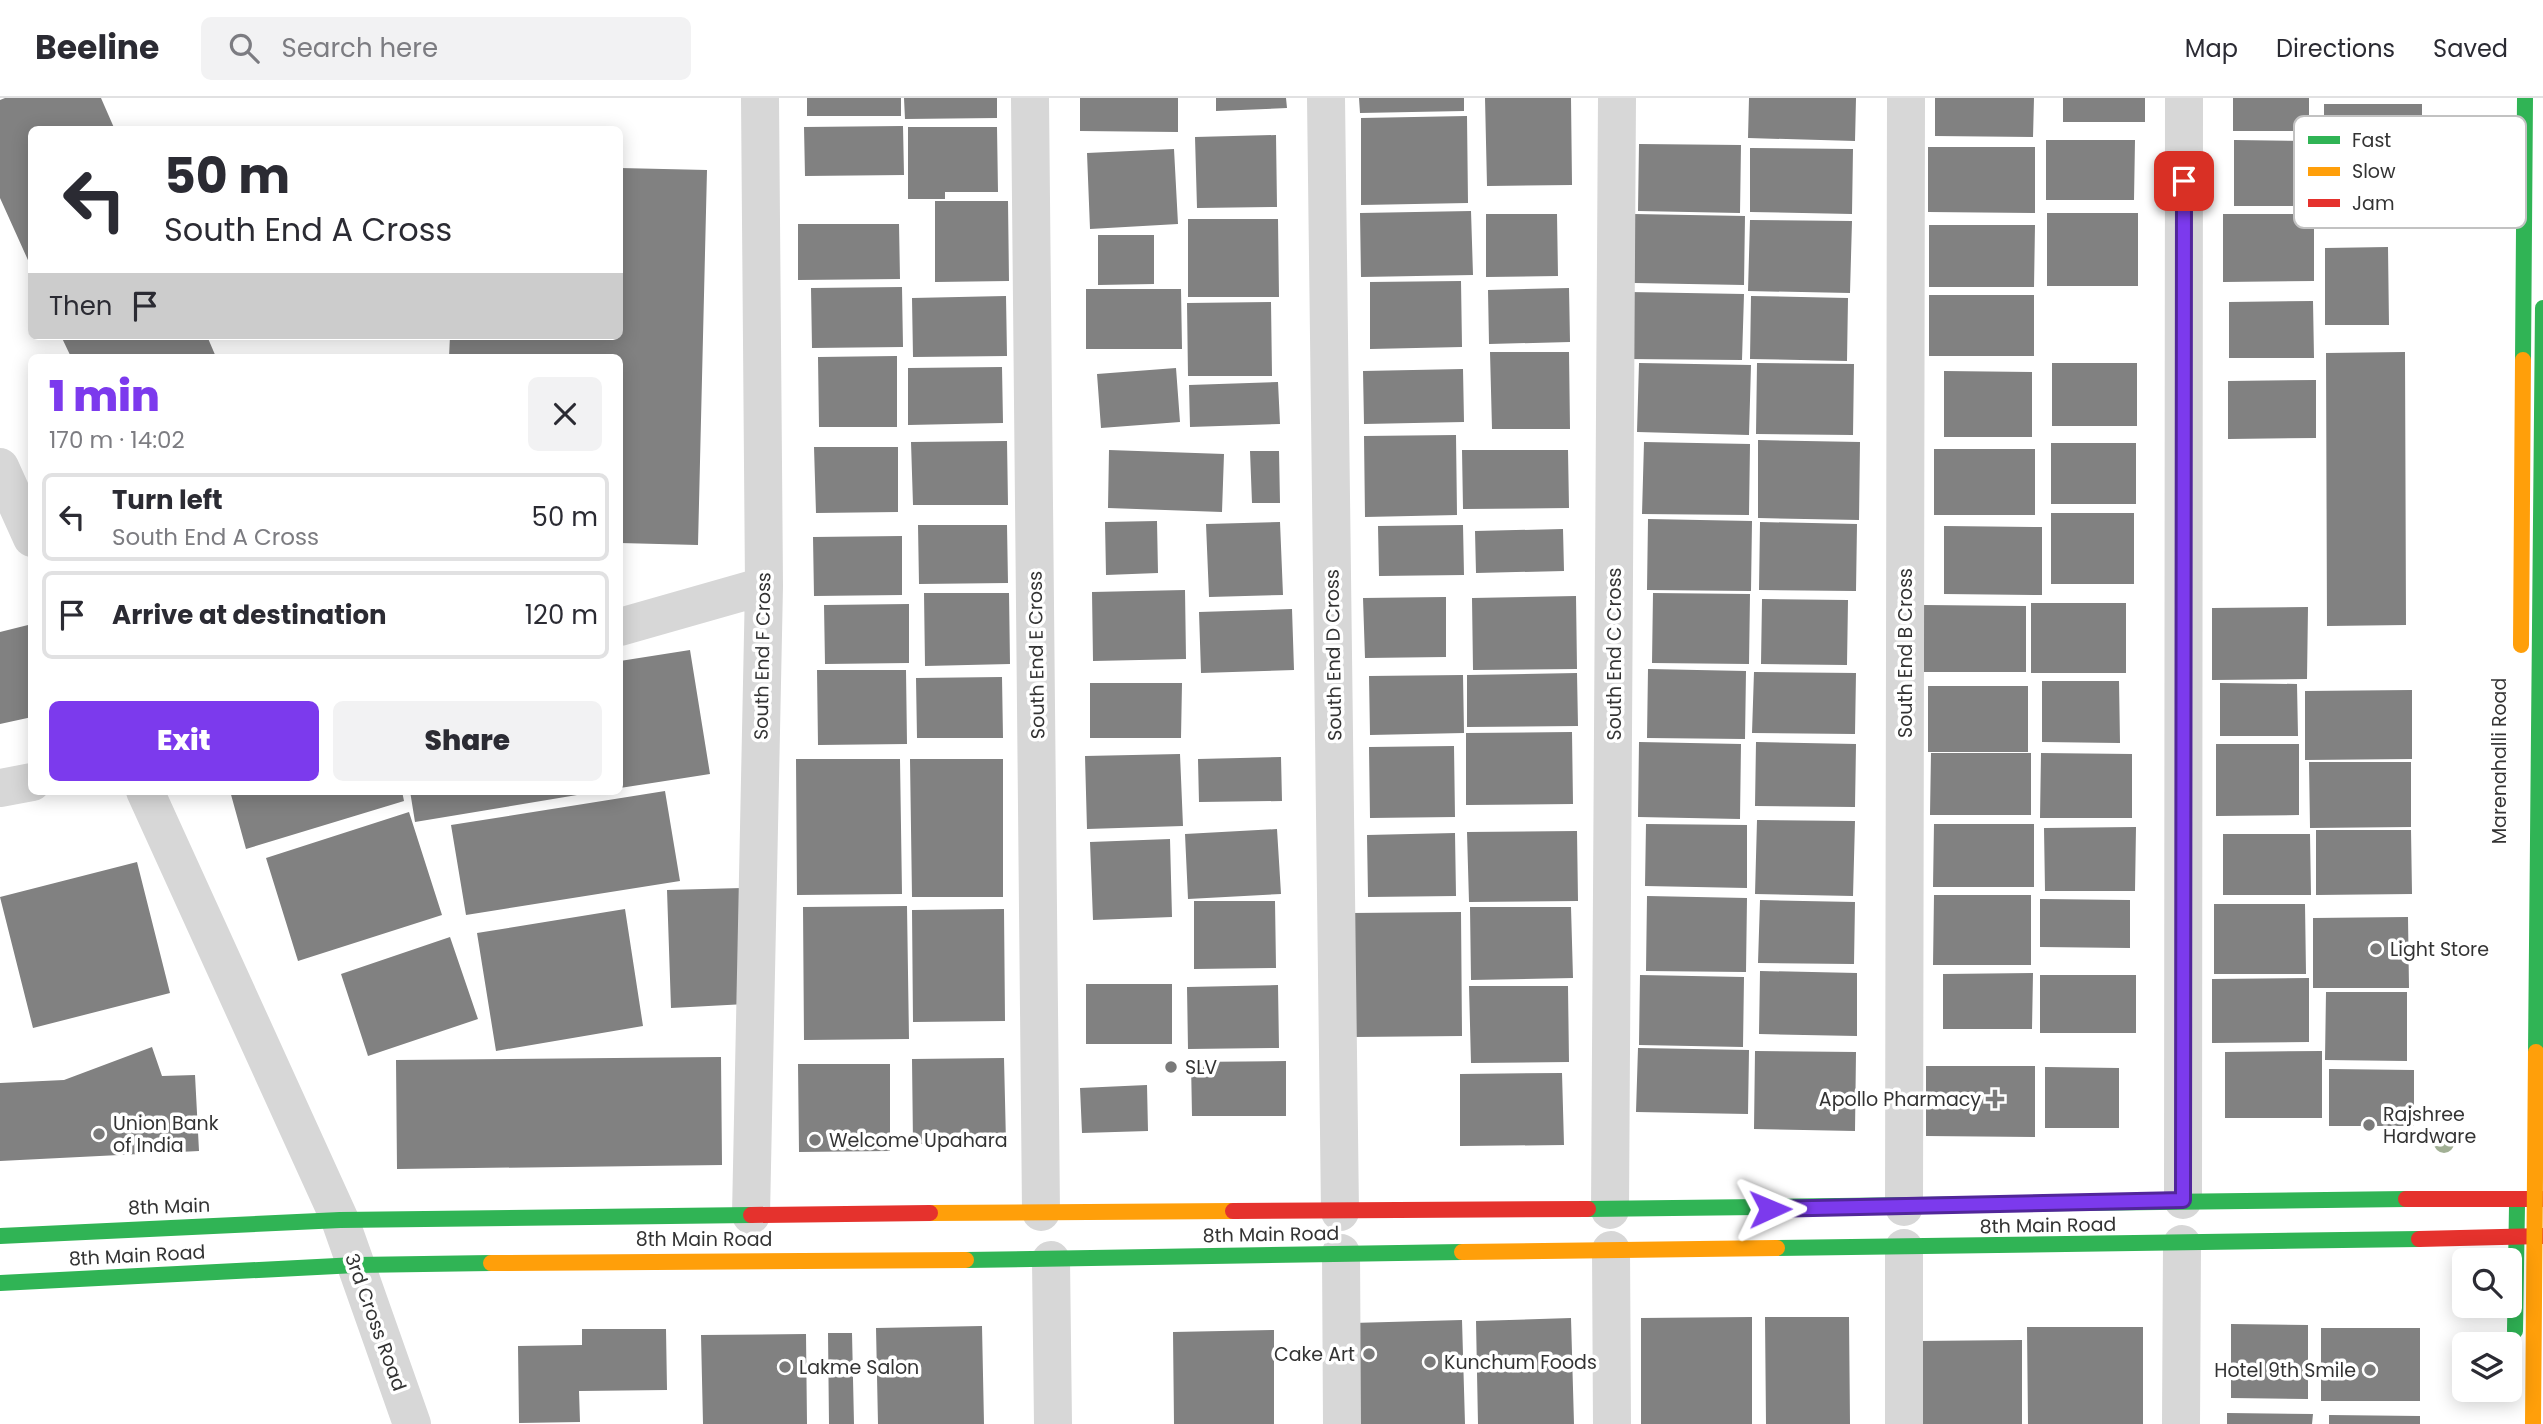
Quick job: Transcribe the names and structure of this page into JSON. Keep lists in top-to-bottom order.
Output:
{
  "streets": {
    "main road": ["Marenahalli Road", "8th Main", "8th Main Road"],
    "street": [
      "South End B Cross",
      "South End C Cross",
      "South End E Cross",
      "South End D Cross",
      "South End F Cross",
      "3rd Cross Road"
    ]
  },
  "crossings": [
    ["South End B Cross", "8th Main Road"],
    ["South End C Cross", "8th Main Road"],
    ["South End E Cross", "8th Main Road"],
    ["South End D Cross", "8th Main Road"],
    ["South End F Cross", "8th Main Road"],
    ["8th Main", "8th Main Road"],
    ["8th Main", "3rd Cross Road"],
    ["8th Main Road", "3rd Cross Road"]
  ],
  "places": {
    "other": [
      "Light Store",
      "SLV",
      "Rajshree Hardware",
      "Union Bank of India",
      "Welcome Upahara",
      "Cake Art",
      "Kunchum Foods",
      "Lakme Salon",
      "Hotel 9th Smile"
    ],
    "health": ["Apollo Pharmacy"]
  },
  "legend": ["Fast", "Slow", "Jam"],
  "page": {
    "header": "Beeline",
    "search": "Search here",
    "nav": ["Map", "Directions", "Saved"],
    "turn": ["50 m", "South End A Cross"],
    "then": "Then",
    "heading": ["1 min", "170 m · 14:02"],
    "list": [
      {
        "name": "Turn left",
        "note": "South End A Cross",
        "value": "50 m"
      },
      {
        "name": "Arrive at destination",
        "value": "120 m"
      }
    ],
    "buttons": ["Exit", "Share"]
  }
}
